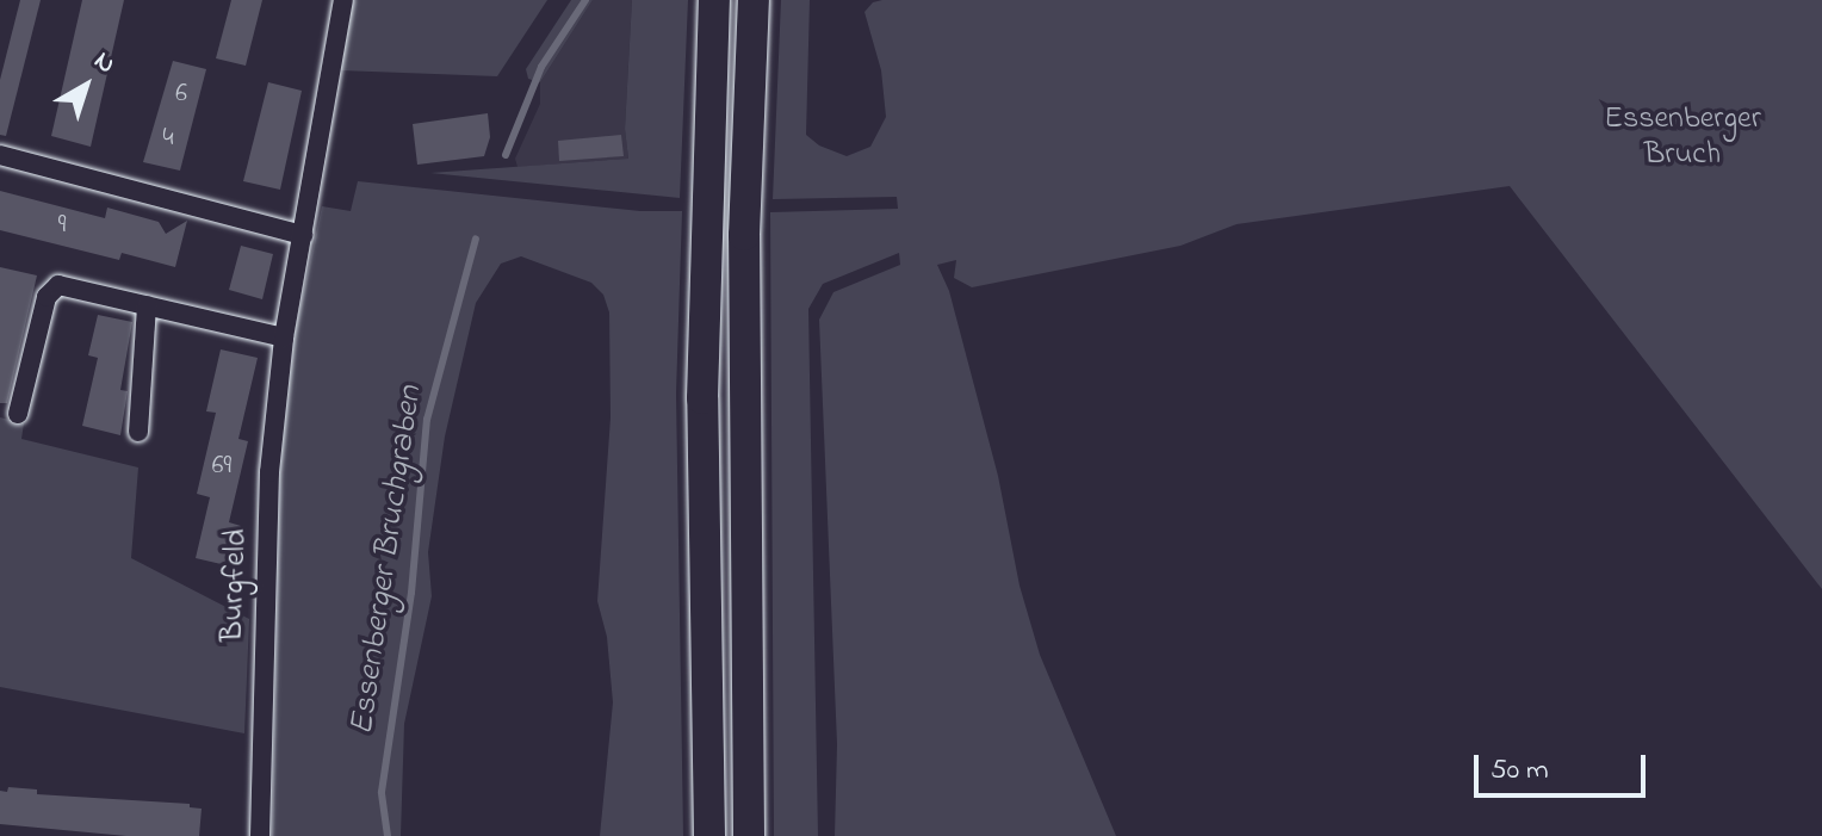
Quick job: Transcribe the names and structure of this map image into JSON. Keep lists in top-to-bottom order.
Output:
{
  "streets": {
    "street": ["Burgfeld"]
  },
  "water": ["Essenberger Bruchgraben"],
  "parks": ["Essenberger Bruch"],
  "house_numbers": [
    "6",
    "4",
    "9",
    "69"
  ],
  "scale_bar": "50 m",
  "north": "top right"
}
